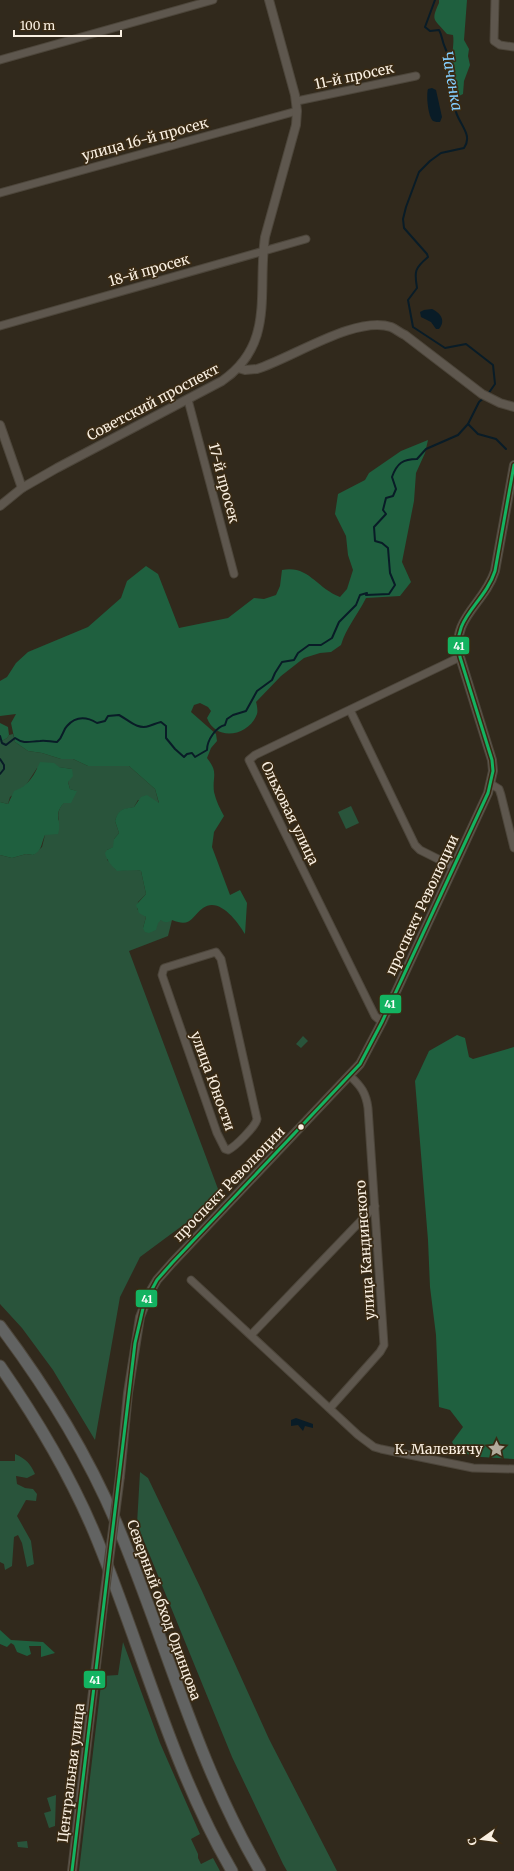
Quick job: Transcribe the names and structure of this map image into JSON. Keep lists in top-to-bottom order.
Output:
{
  "streets": {
    "highway": ["Северный обход Одинцова"],
    "street": [
      "11-й просек",
      "улица 16-й просек",
      "18-й просек",
      "Советский проспект",
      "17-й просек",
      "Ольховая улица",
      "проспект Революции",
      "улица Юности",
      "улица Кандинского",
      "Центральная улица"
    ]
  },
  "crossings": [
    ["11-й просек", "Советский проспект"],
    ["улица 16-й просек", "Советский проспект"],
    ["18-й просек", "Советский проспект"],
    ["Советский проспект", "17-й просек"],
    ["Ольховая улица", "проспект Революции"],
    ["проспект Революции", "улица Кандинского"],
    ["проспект Революции", "Центральная улица"]
  ],
  "water": ["Чаченка"],
  "places": {
    "place": ["К. Малевичу"]
  },
  "lines": ["transit line 41"],
  "scale_bar": "100 m",
  "north": "left"
}
